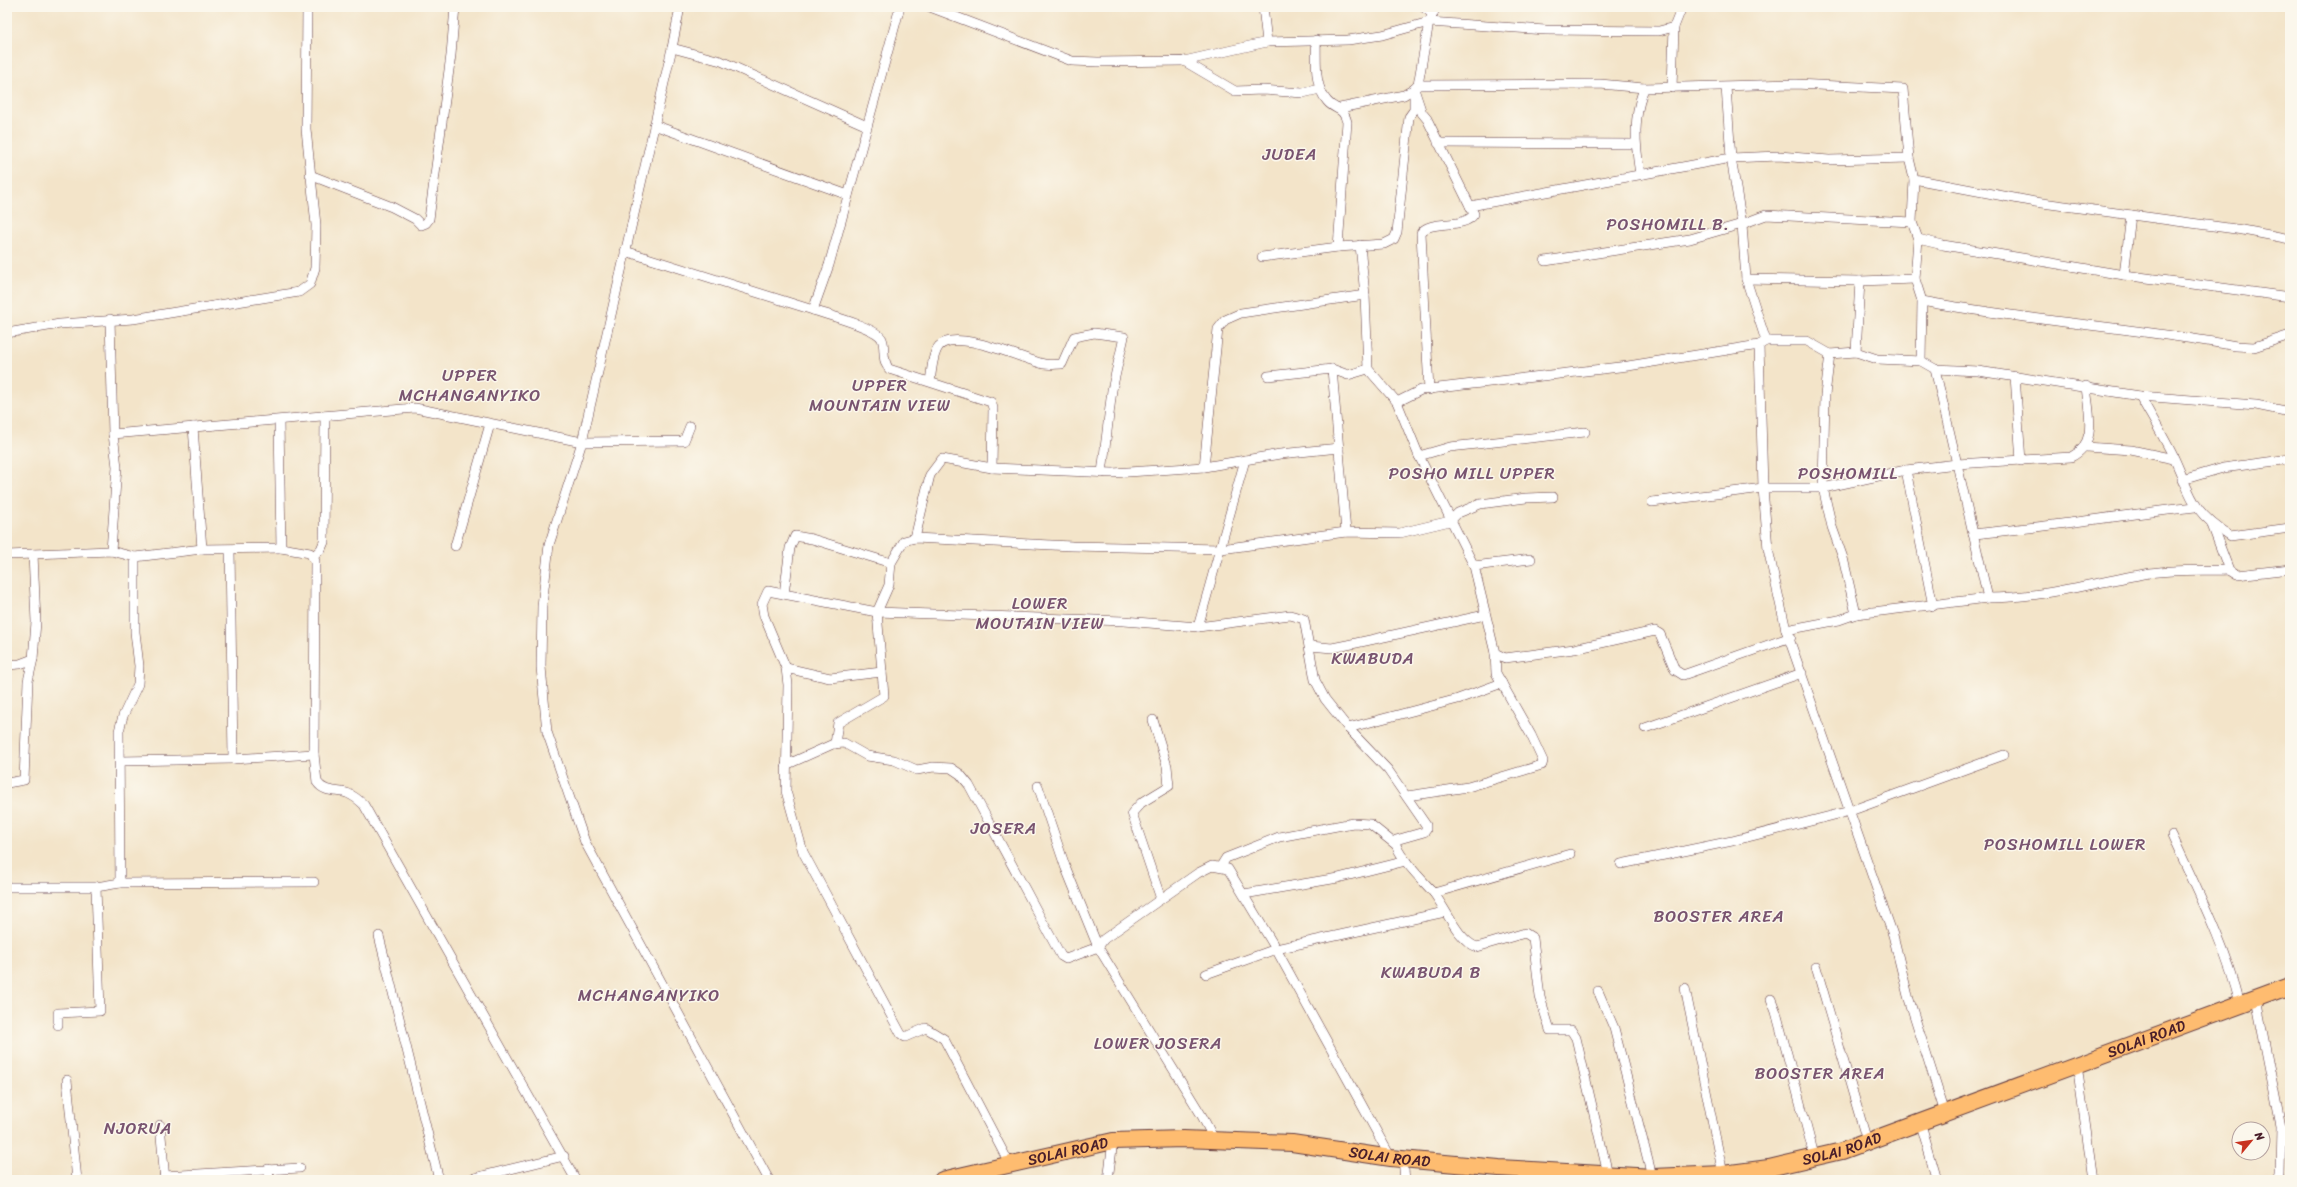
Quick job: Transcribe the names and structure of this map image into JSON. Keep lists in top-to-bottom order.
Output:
{
  "streets": {
    "highway": ["SOLAI ROAD"]
  },
  "districts": [
    "JUDEA",
    "POSHOMILL B.",
    "UPPER MCHANGANYIKO",
    "UPPER MOUNTAIN VIEW",
    "POSHO MILL UPPER",
    "POSHOMILL",
    "LOWER MOUTAIN VIEW",
    "KWABUDA",
    "JOSERA",
    "POSHOMILL LOWER",
    "BOOSTER AREA",
    "KWABUDA B",
    "MCHANGANYIKO",
    "LOWER JOSERA",
    "BOOSTER AREA",
    "NJORUA"
  ],
  "north": "top right"
}
